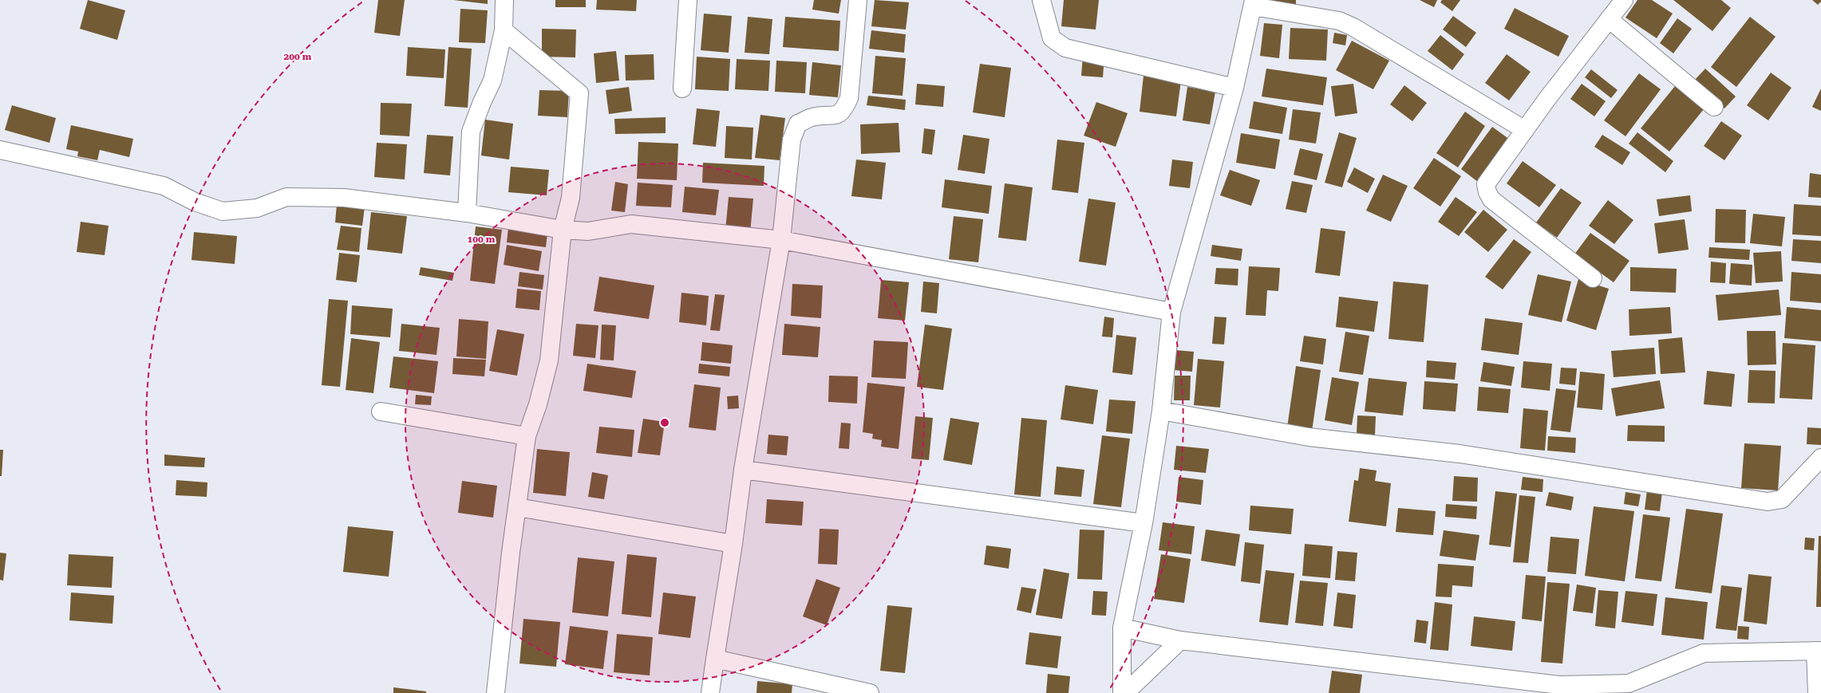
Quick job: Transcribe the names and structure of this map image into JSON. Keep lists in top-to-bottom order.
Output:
{
  "rings": ["200 m", "100 m"]
}
